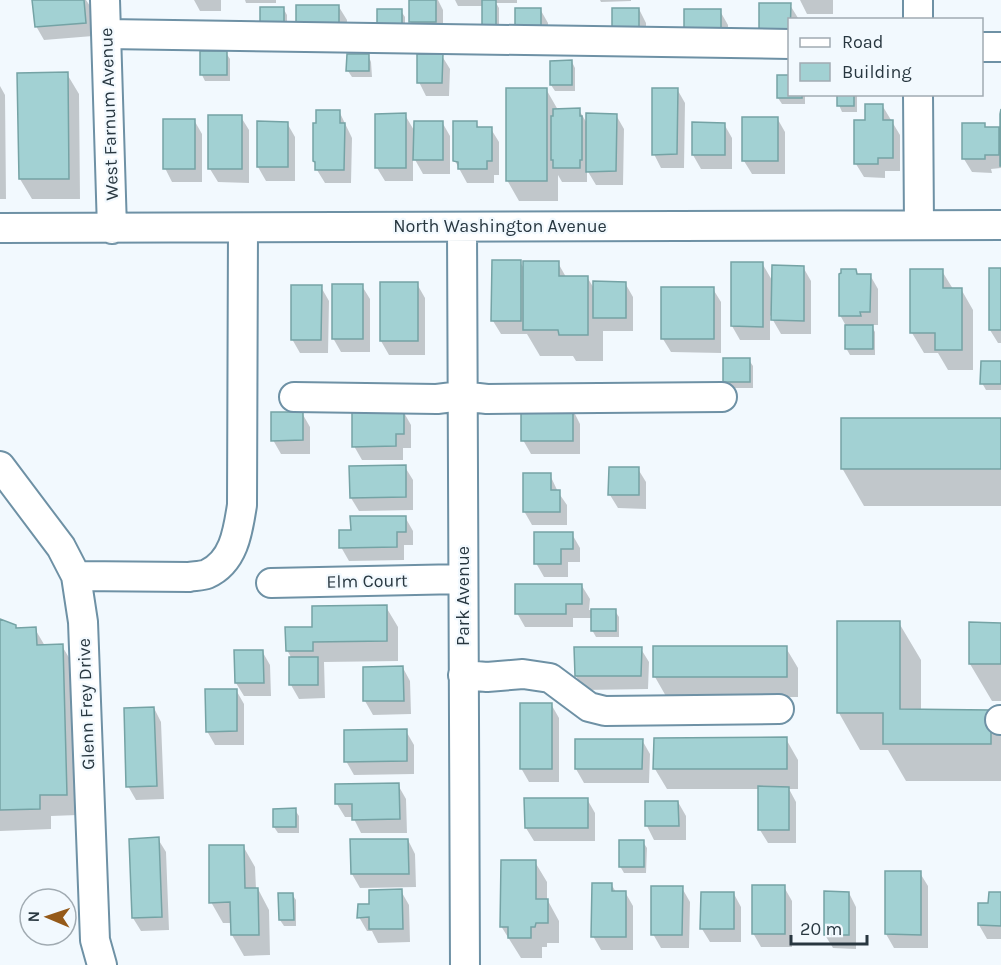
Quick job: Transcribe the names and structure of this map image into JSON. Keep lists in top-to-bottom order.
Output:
{
  "streets": {
    "street": [
      "West Farnum Avenue",
      "North Washington Avenue",
      "Elm Court",
      "Park Avenue",
      "Glenn Frey Drive"
    ]
  },
  "crossings": [
    ["West Farnum Avenue", "North Washington Avenue"],
    ["North Washington Avenue", "Park Avenue"],
    ["Elm Court", "Park Avenue"]
  ],
  "legend": ["Road", "Building"],
  "scale_bar": "20 m",
  "north": "left"
}
